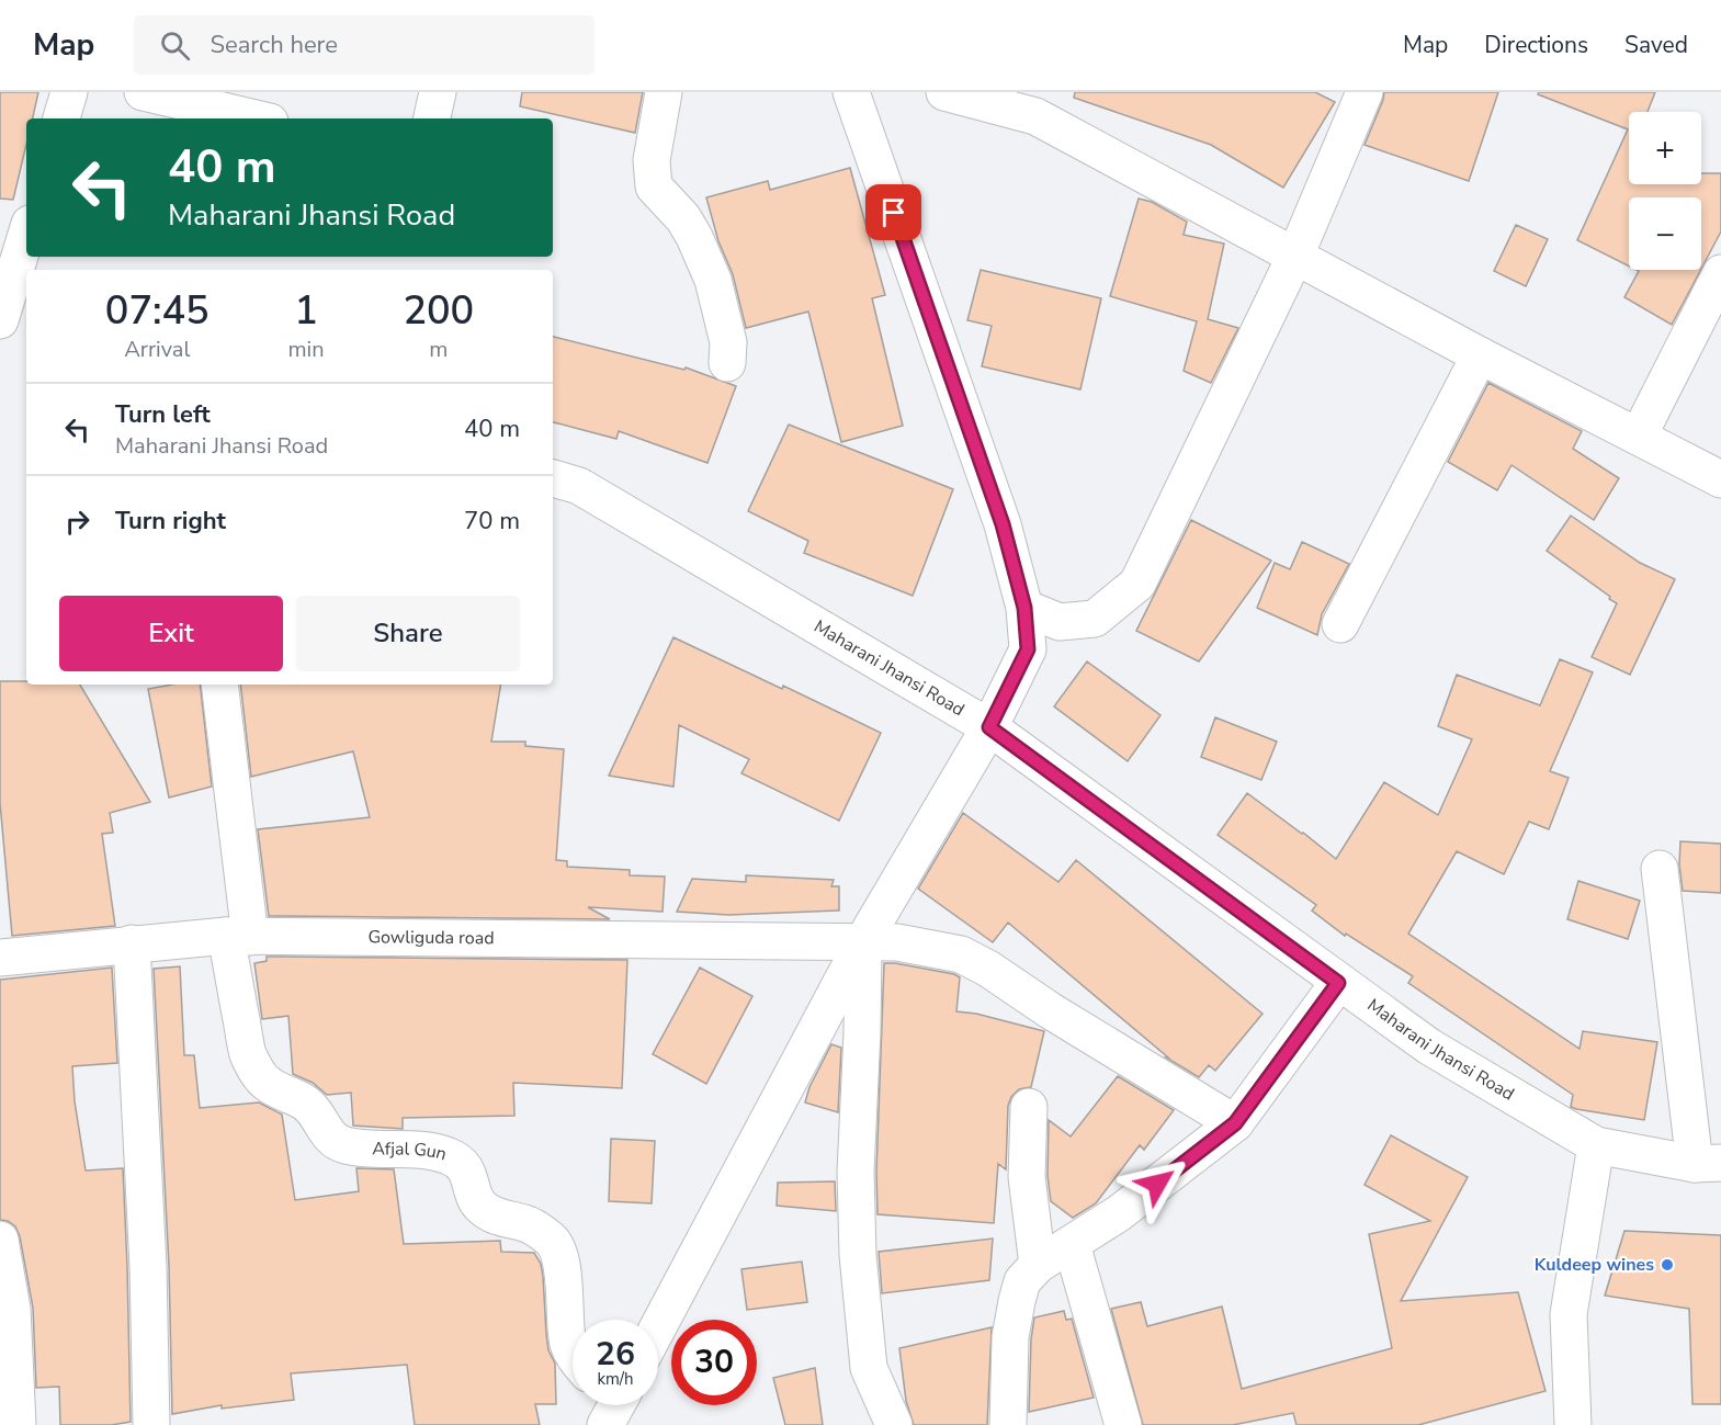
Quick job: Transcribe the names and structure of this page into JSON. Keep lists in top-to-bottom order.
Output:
{
  "streets": {
    "street": ["Maharani Jhansi Road", "Gowliguda road", "Afjal Gun"]
  },
  "crossings": [
    ["Gowliguda road", "Afjal Gun"]
  ],
  "places": ["Kuldeep wines"],
  "page": {
    "header": "Map",
    "search": "Search here",
    "nav": ["Map", "Directions", "Saved"],
    "map_buttons": ["+", "−"],
    "turn": ["40 m", "Maharani Jhansi Road"],
    "eta": [
      "07:45",
      "Arrival",
      "1",
      "min",
      "200",
      "m"
    ],
    "list": [
      {
        "name": "Turn left",
        "note": "Maharani Jhansi Road",
        "value": "40 m"
      },
      {
        "name": "Turn right",
        "value": "70 m"
      }
    ],
    "buttons": ["Exit", "Share"],
    "speed": "26 km/h",
    "limit": "30"
  }
}
